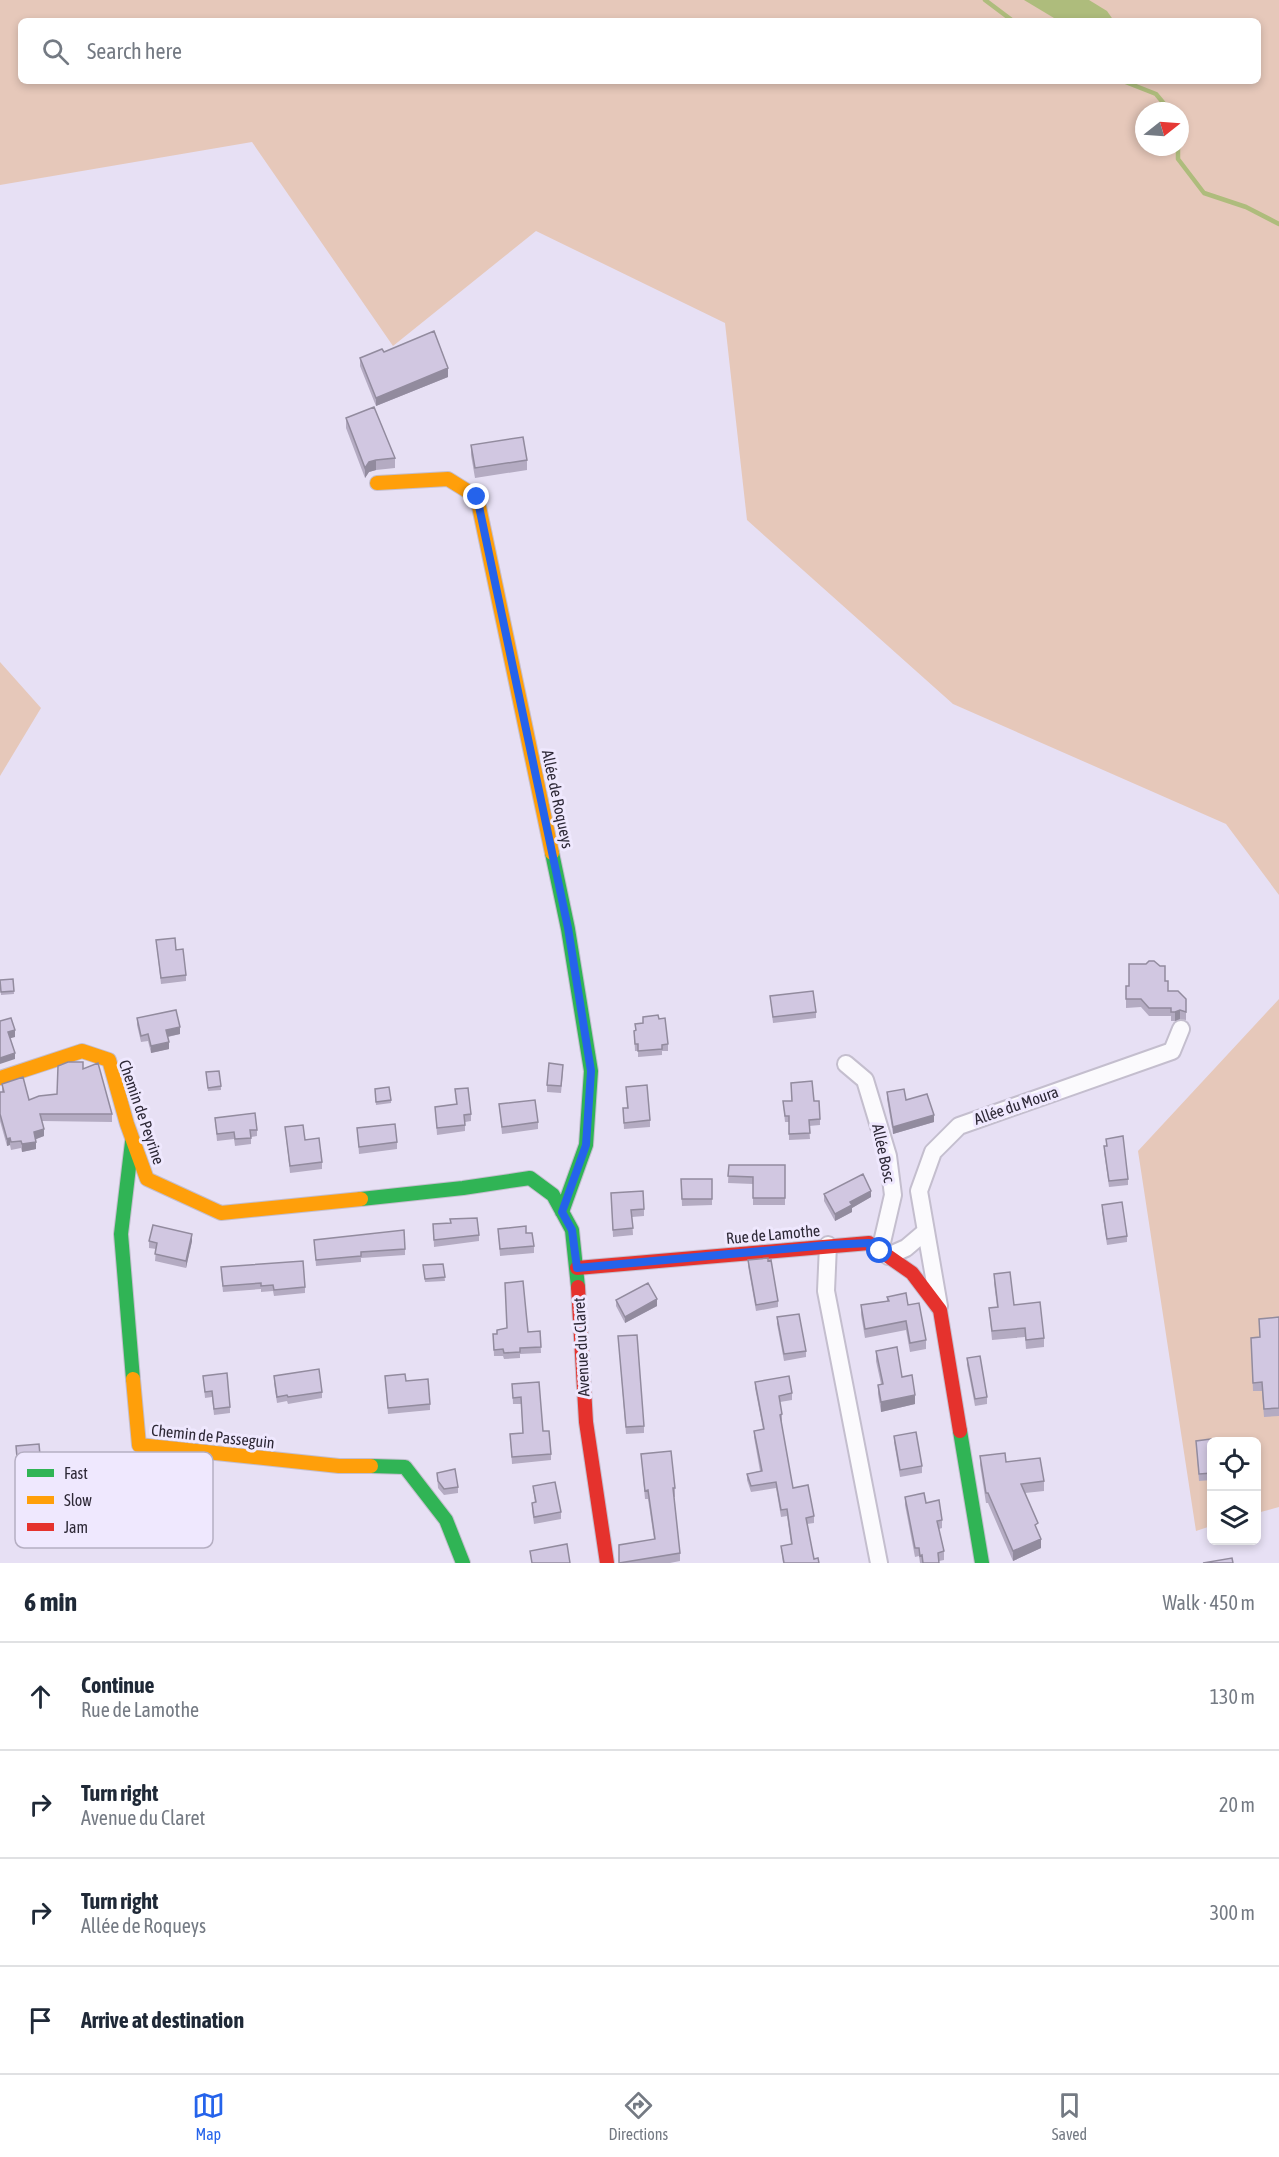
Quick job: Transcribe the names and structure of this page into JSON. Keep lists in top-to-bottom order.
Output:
{
  "streets": {
    "street": [
      "Allée de Roqueys",
      "Allée du Moura",
      "Chemin de Peyrine",
      "Allée Bosc",
      "Rue de Lamothe",
      "Avenue du Claret",
      "Chemin de Passeguin"
    ]
  },
  "crossings": [
    ["Allée de Roqueys", "Avenue du Claret"],
    ["Allée du Moura", "Rue de Lamothe"],
    ["Chemin de Peyrine", "Avenue du Claret"],
    ["Chemin de Peyrine", "Chemin de Passeguin"],
    ["Allée Bosc", "Rue de Lamothe"],
    ["Rue de Lamothe", "Avenue du Claret"]
  ],
  "legend": ["Fast", "Slow", "Jam"],
  "north": "right",
  "page": {
    "search": "Search here",
    "heading": ["6 min", "Walk · 450 m"],
    "list": [
      ["Continue", "Rue de Lamothe", "130 m"],
      ["Turn right", "Avenue du Claret", "20 m"],
      ["Turn right", "Allée de Roqueys", "300 m"],
      "Arrive at destination"
    ],
    "nav": ["Map", "Directions", "Saved"]
  }
}
